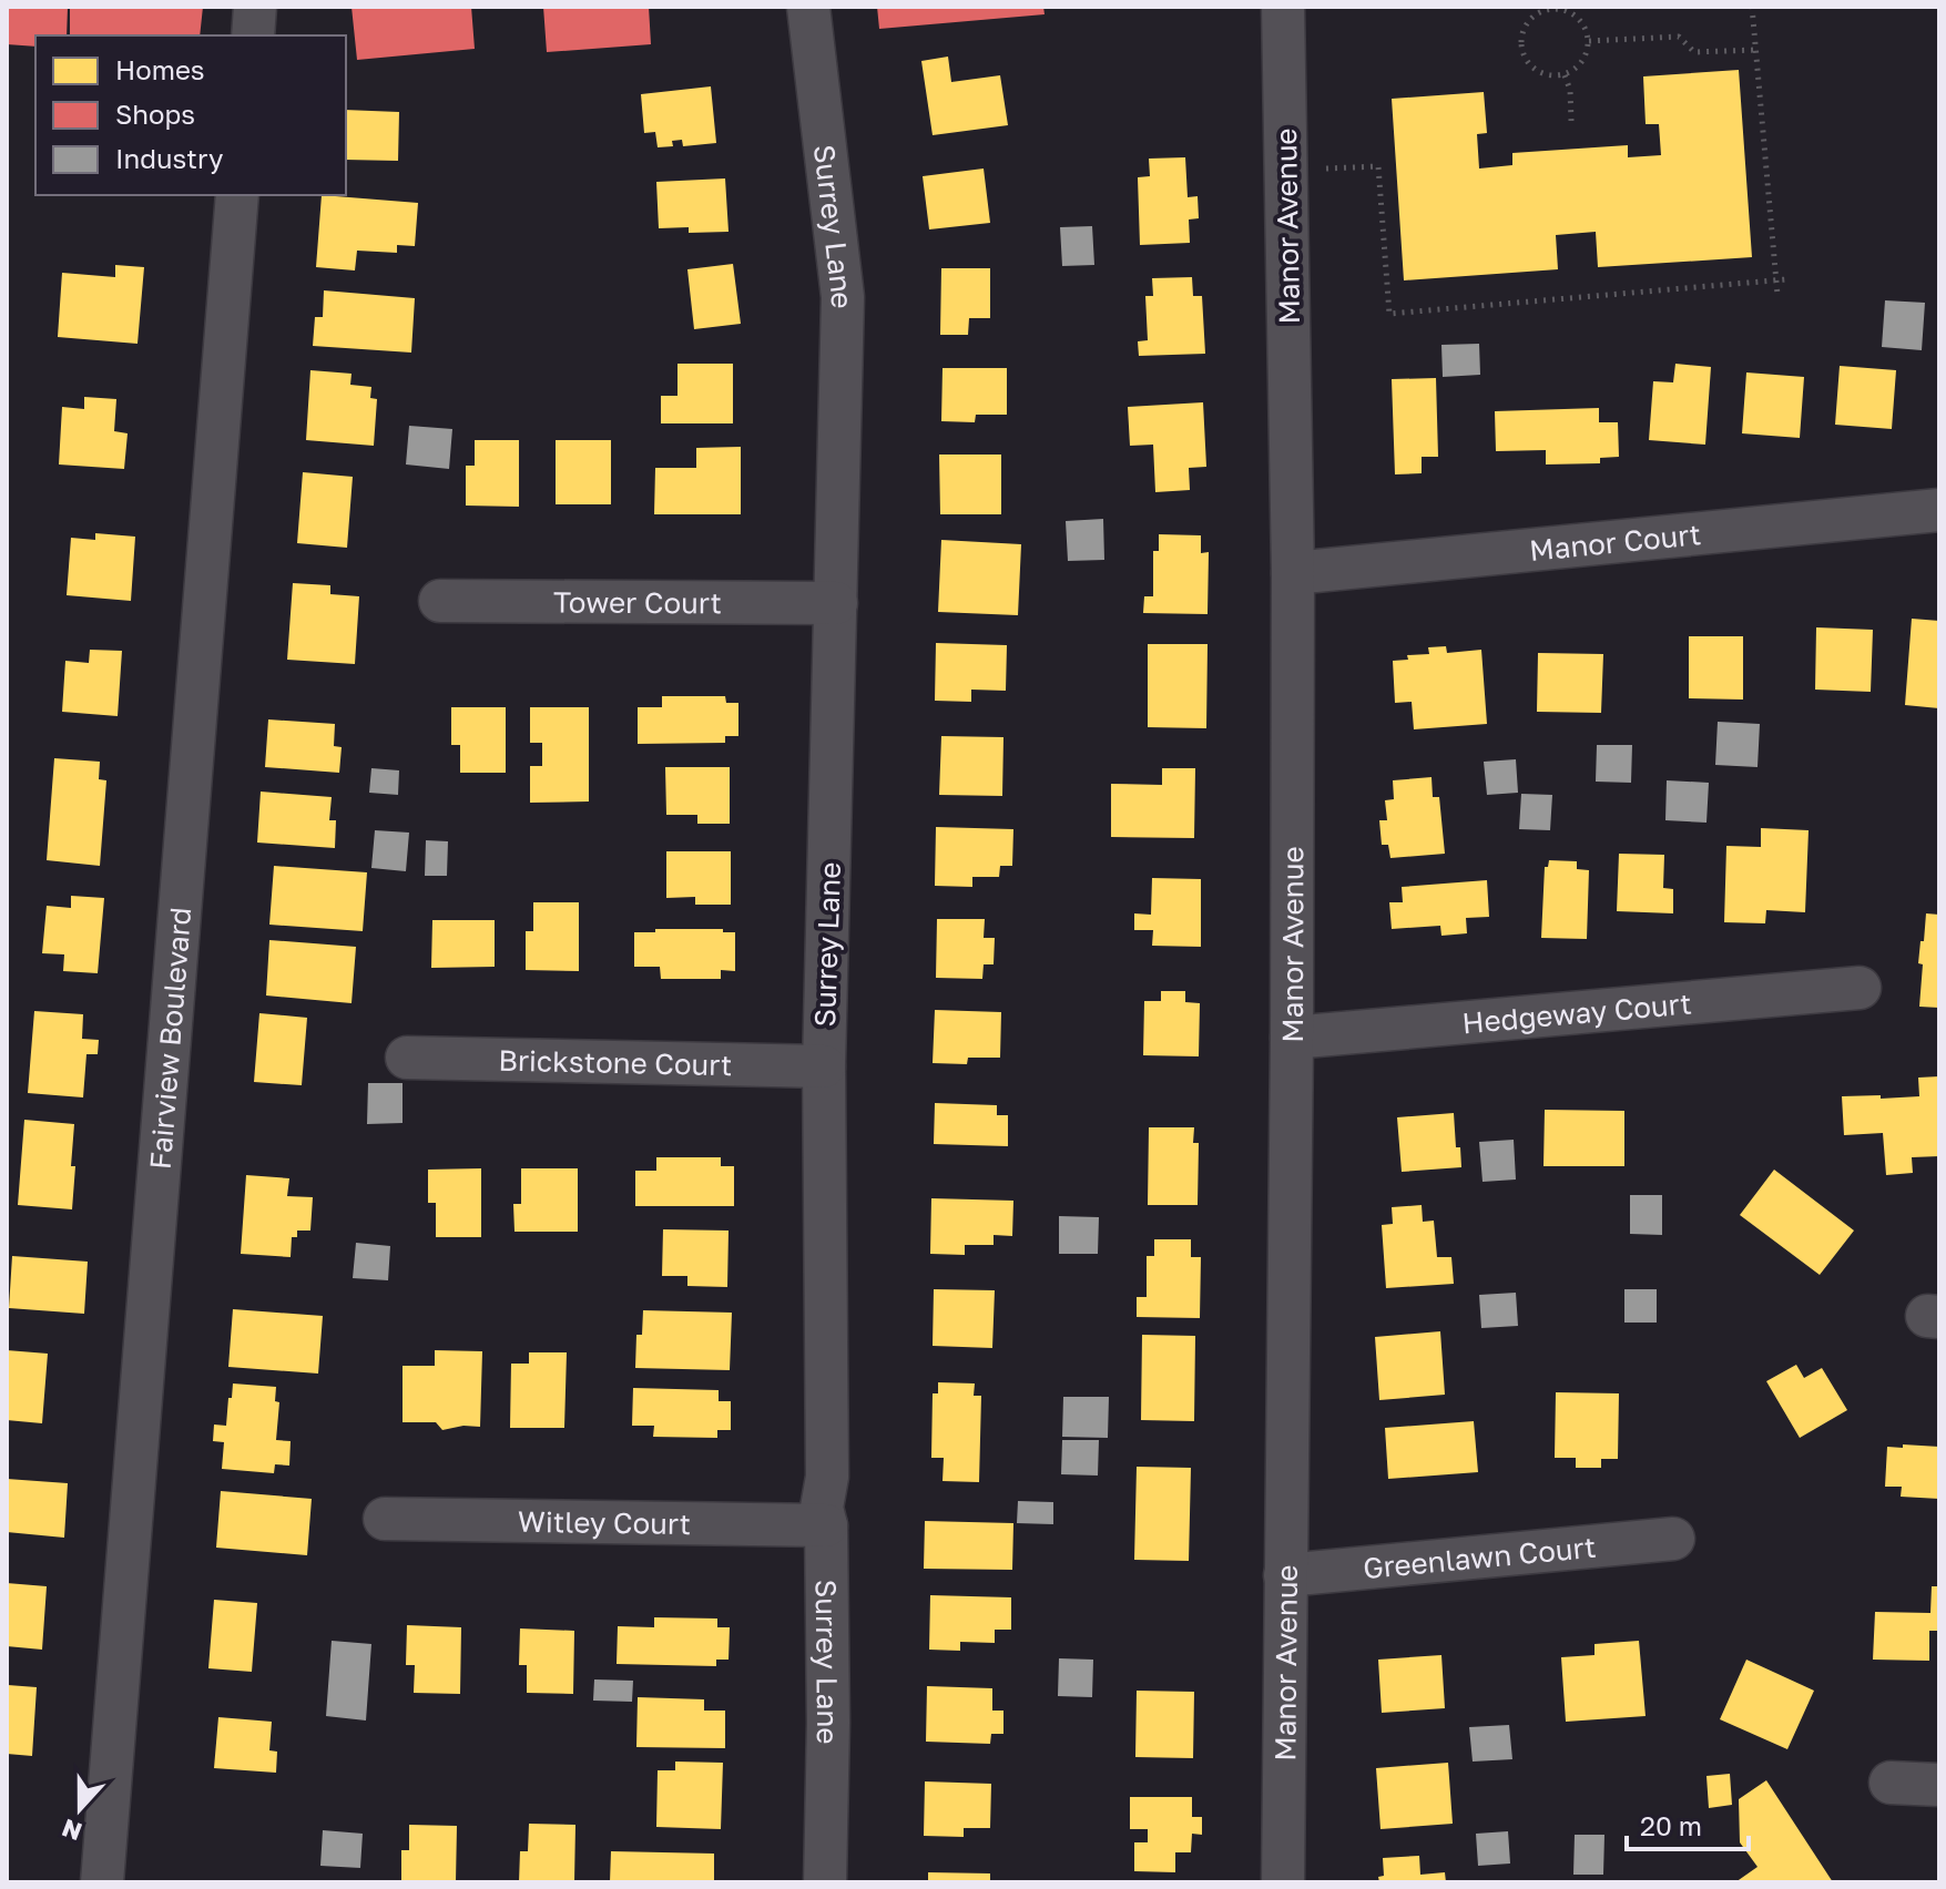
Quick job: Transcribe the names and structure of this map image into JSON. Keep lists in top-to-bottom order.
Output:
{
  "streets": {
    "street": [
      "Surrey Lane",
      "Manor Avenue",
      "Manor Court",
      "Tower Court",
      "Hedgeway Court",
      "Fairview Boulevard",
      "Brickstone Court",
      "Witley Court",
      "Greenlawn Court"
    ]
  },
  "crossings": [
    ["Surrey Lane", "Tower Court"],
    ["Surrey Lane", "Brickstone Court"],
    ["Surrey Lane", "Witley Court"],
    ["Manor Avenue", "Manor Court"],
    ["Manor Avenue", "Hedgeway Court"],
    ["Manor Avenue", "Greenlawn Court"]
  ],
  "legend": ["Homes", "Shops", "Industry"],
  "scale_bar": "20 m",
  "north": "bottom"
}
